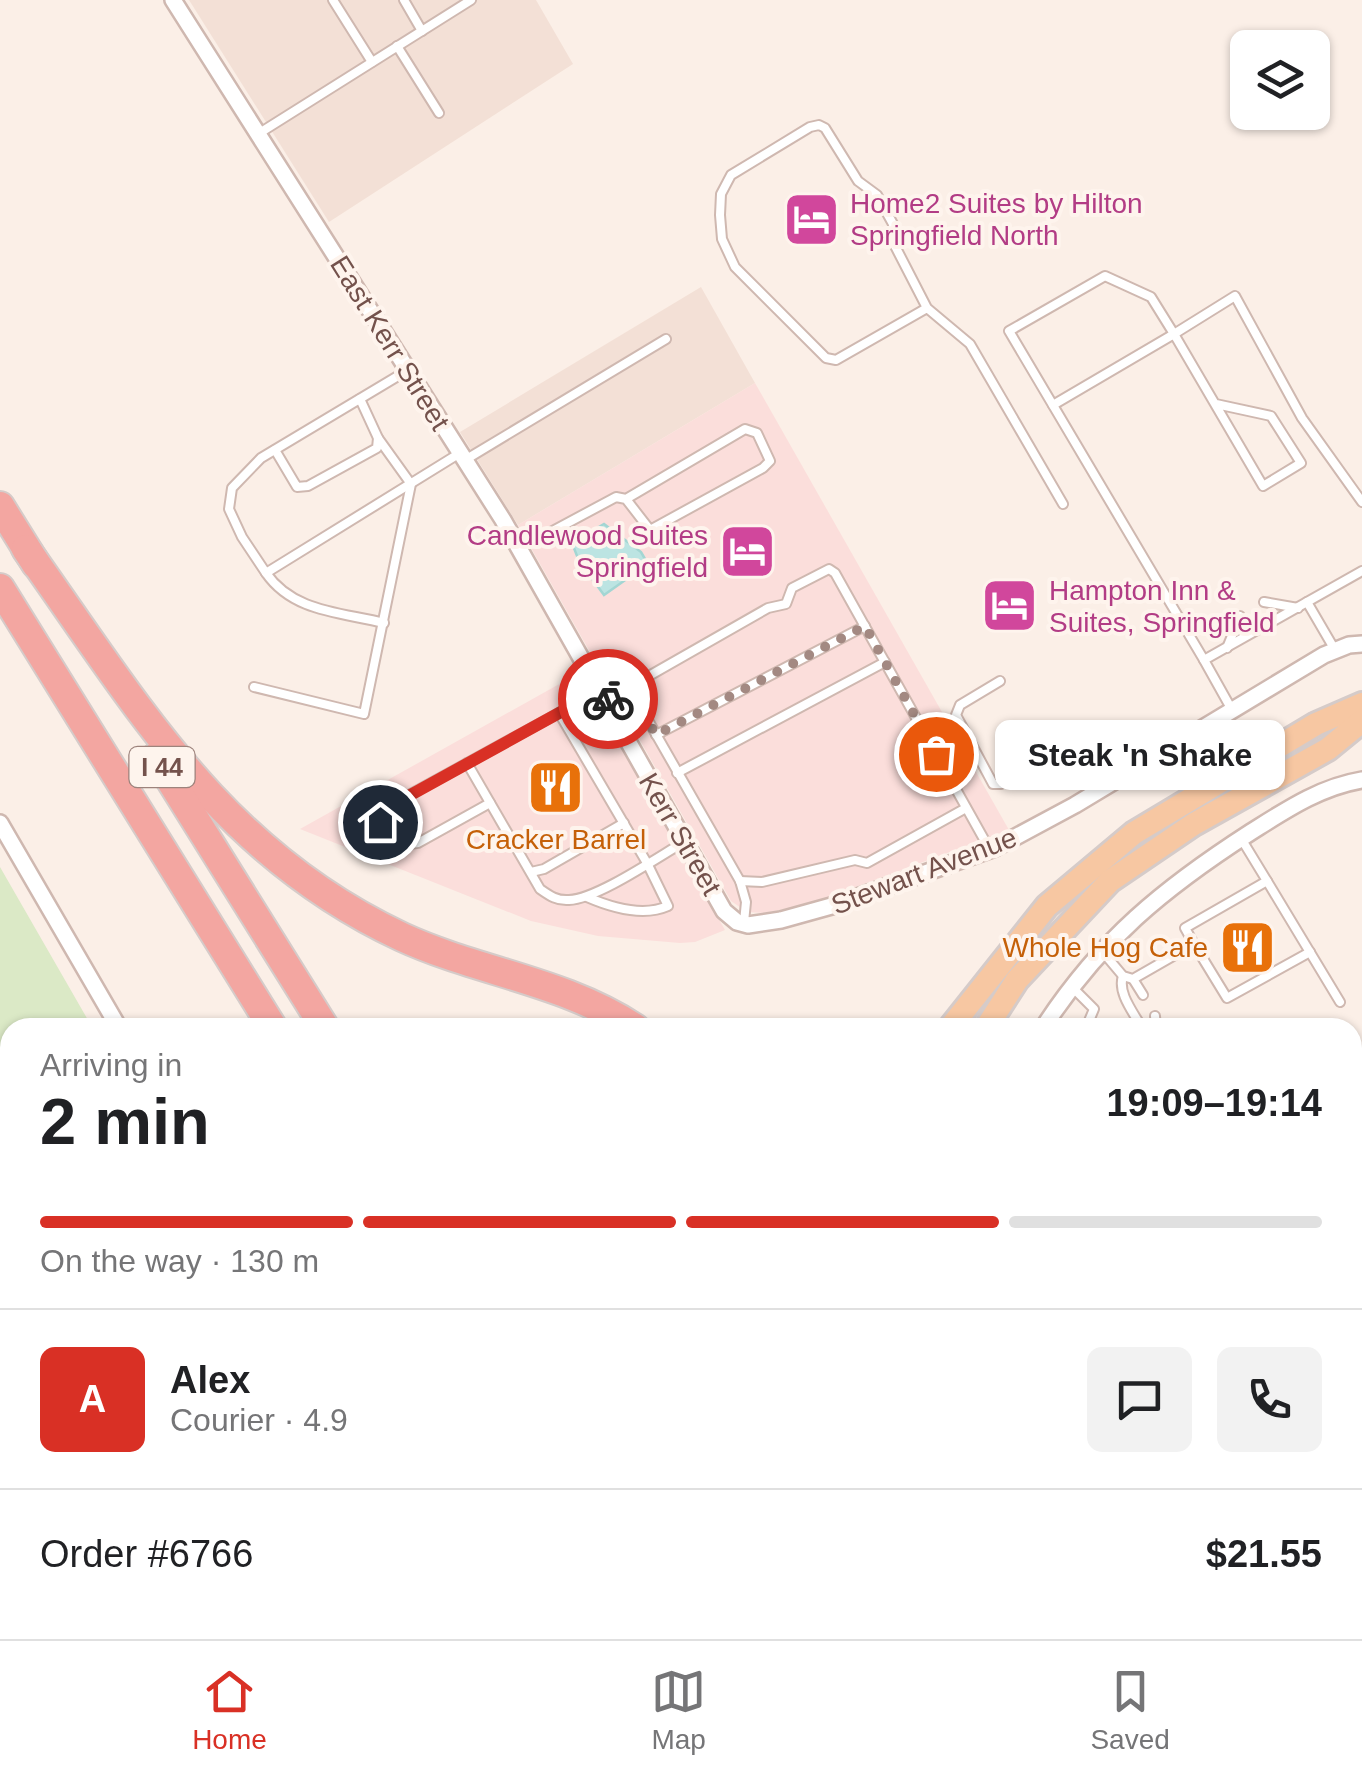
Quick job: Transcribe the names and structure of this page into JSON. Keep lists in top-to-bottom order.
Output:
{
  "streets": {
    "highway": ["I 44"],
    "street": ["East Kerr Street", "Kerr Street", "Stewart Avenue"]
  },
  "crossings": [
    ["East Kerr Street", "Kerr Street"],
    ["Kerr Street", "Stewart Avenue"]
  ],
  "places": {
    "hotel": ["Home2 Suites by Hilton Springfield North", "Candlewood Suites Springfield", "Hampton Inn & Suites, Springfield"],
    "other": ["Steak 'n Shake"],
    "restaurant": ["Cracker Barrel", "Whole Hog Cafe"]
  },
  "page": {
    "bubble": "Steak 'n Shake",
    "heading": ["2 min", "Arriving in", "19:09–19:14"],
    "panel": [
      "Alex",
      "Courier · 4.9",
      "Order #6766",
      "$21.55"
    ],
    "bar": "On the way · 130 m",
    "round": "A",
    "tabs": ["Home", "Map", "Saved"]
  }
}
